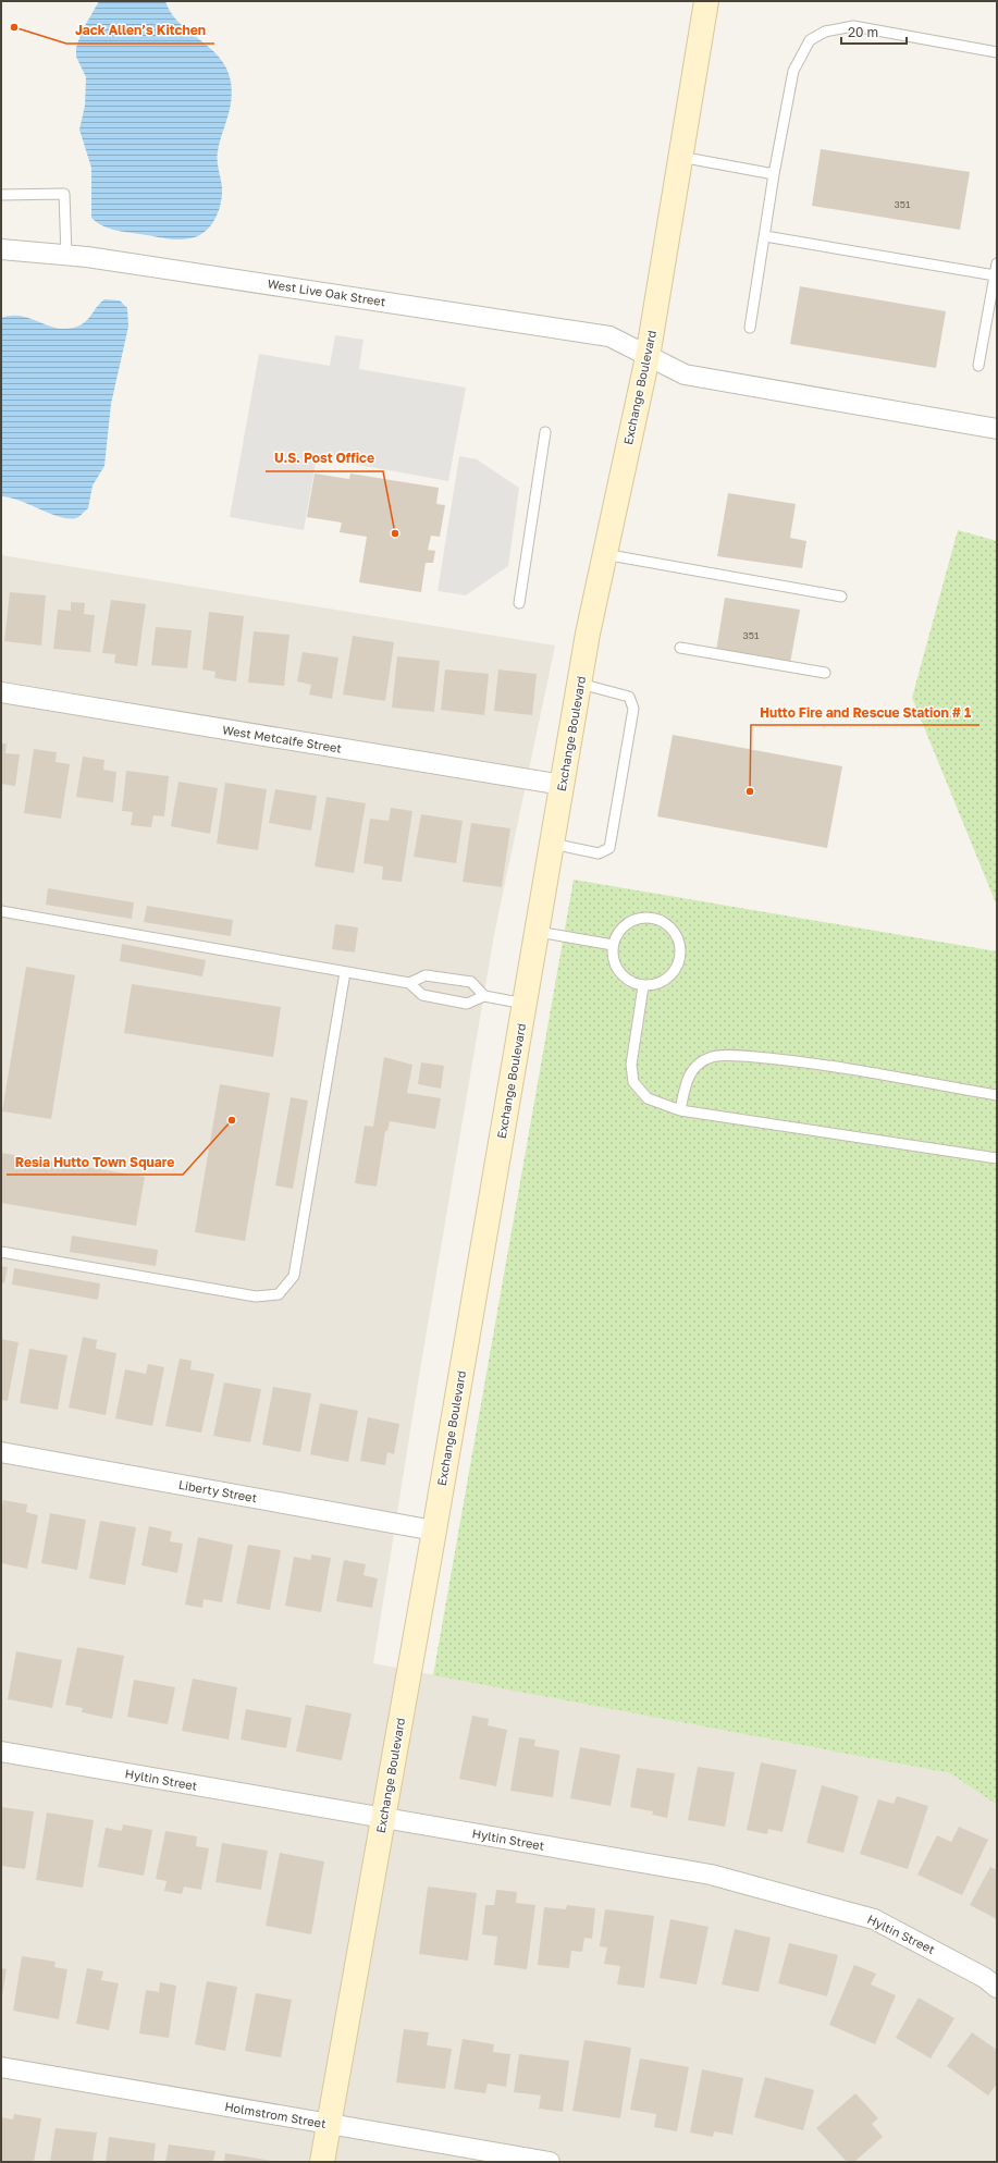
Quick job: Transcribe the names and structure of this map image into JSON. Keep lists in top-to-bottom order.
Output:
{
  "streets": {
    "street": [
      "West Live Oak Street",
      "Exchange Boulevard",
      "West Metcalfe Street",
      "Liberty Street",
      "Hyltin Street",
      "Holmstrom Street"
    ]
  },
  "crossings": [
    ["West Live Oak Street", "Exchange Boulevard"],
    ["Exchange Boulevard", "West Metcalfe Street"],
    ["Exchange Boulevard", "Liberty Street"],
    ["Exchange Boulevard", "Hyltin Street"],
    ["Exchange Boulevard", "Holmstrom Street"]
  ],
  "places": [
    "Jack Allen’s Kitchen",
    "U.S. Post Office",
    "Hutto Fire and Rescue Station # 1",
    "Resia Hutto Town Square"
  ],
  "house_numbers": ["351", "351"],
  "scale_bar": "20 m"
}
